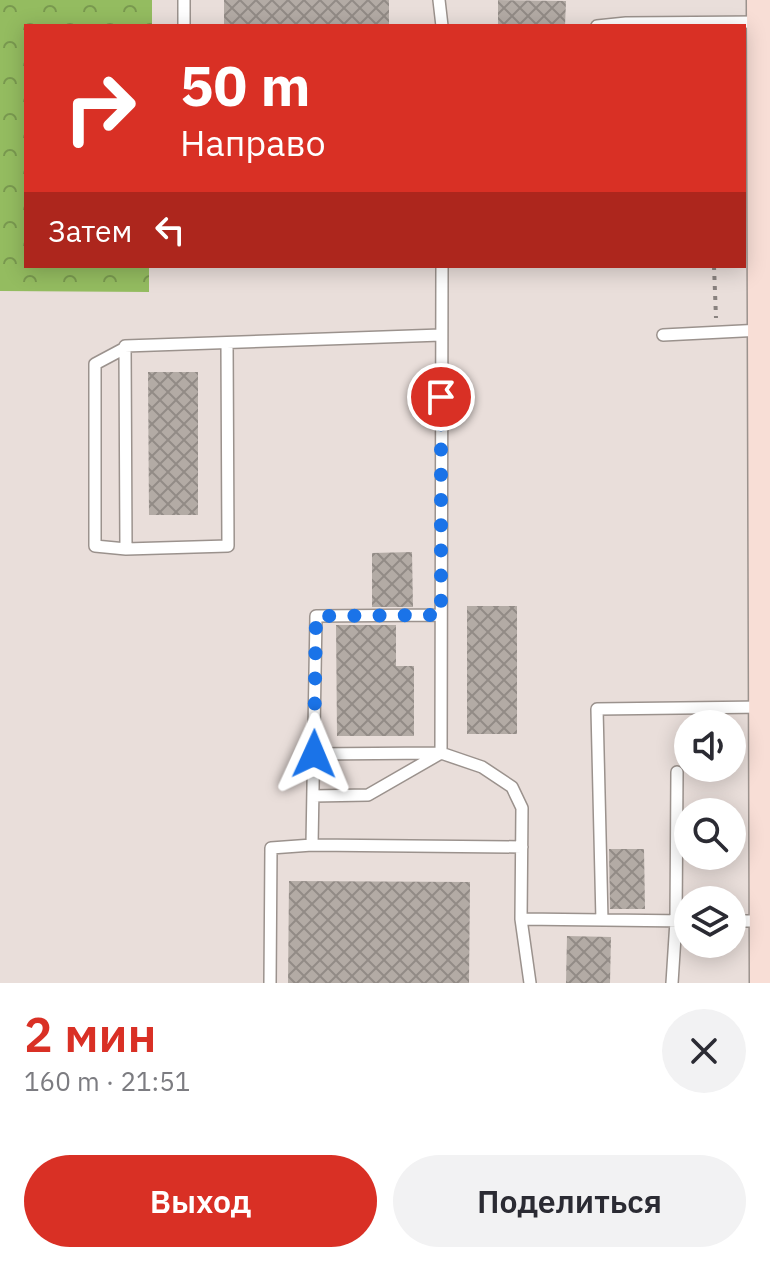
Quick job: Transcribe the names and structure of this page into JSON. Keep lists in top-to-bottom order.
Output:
{
  "page": {
    "turn": ["50 m", "Направо"],
    "then": "Затем",
    "heading": ["2 мин", "160 m · 21:51"],
    "buttons": ["Выход", "Поделиться"]
  }
}
